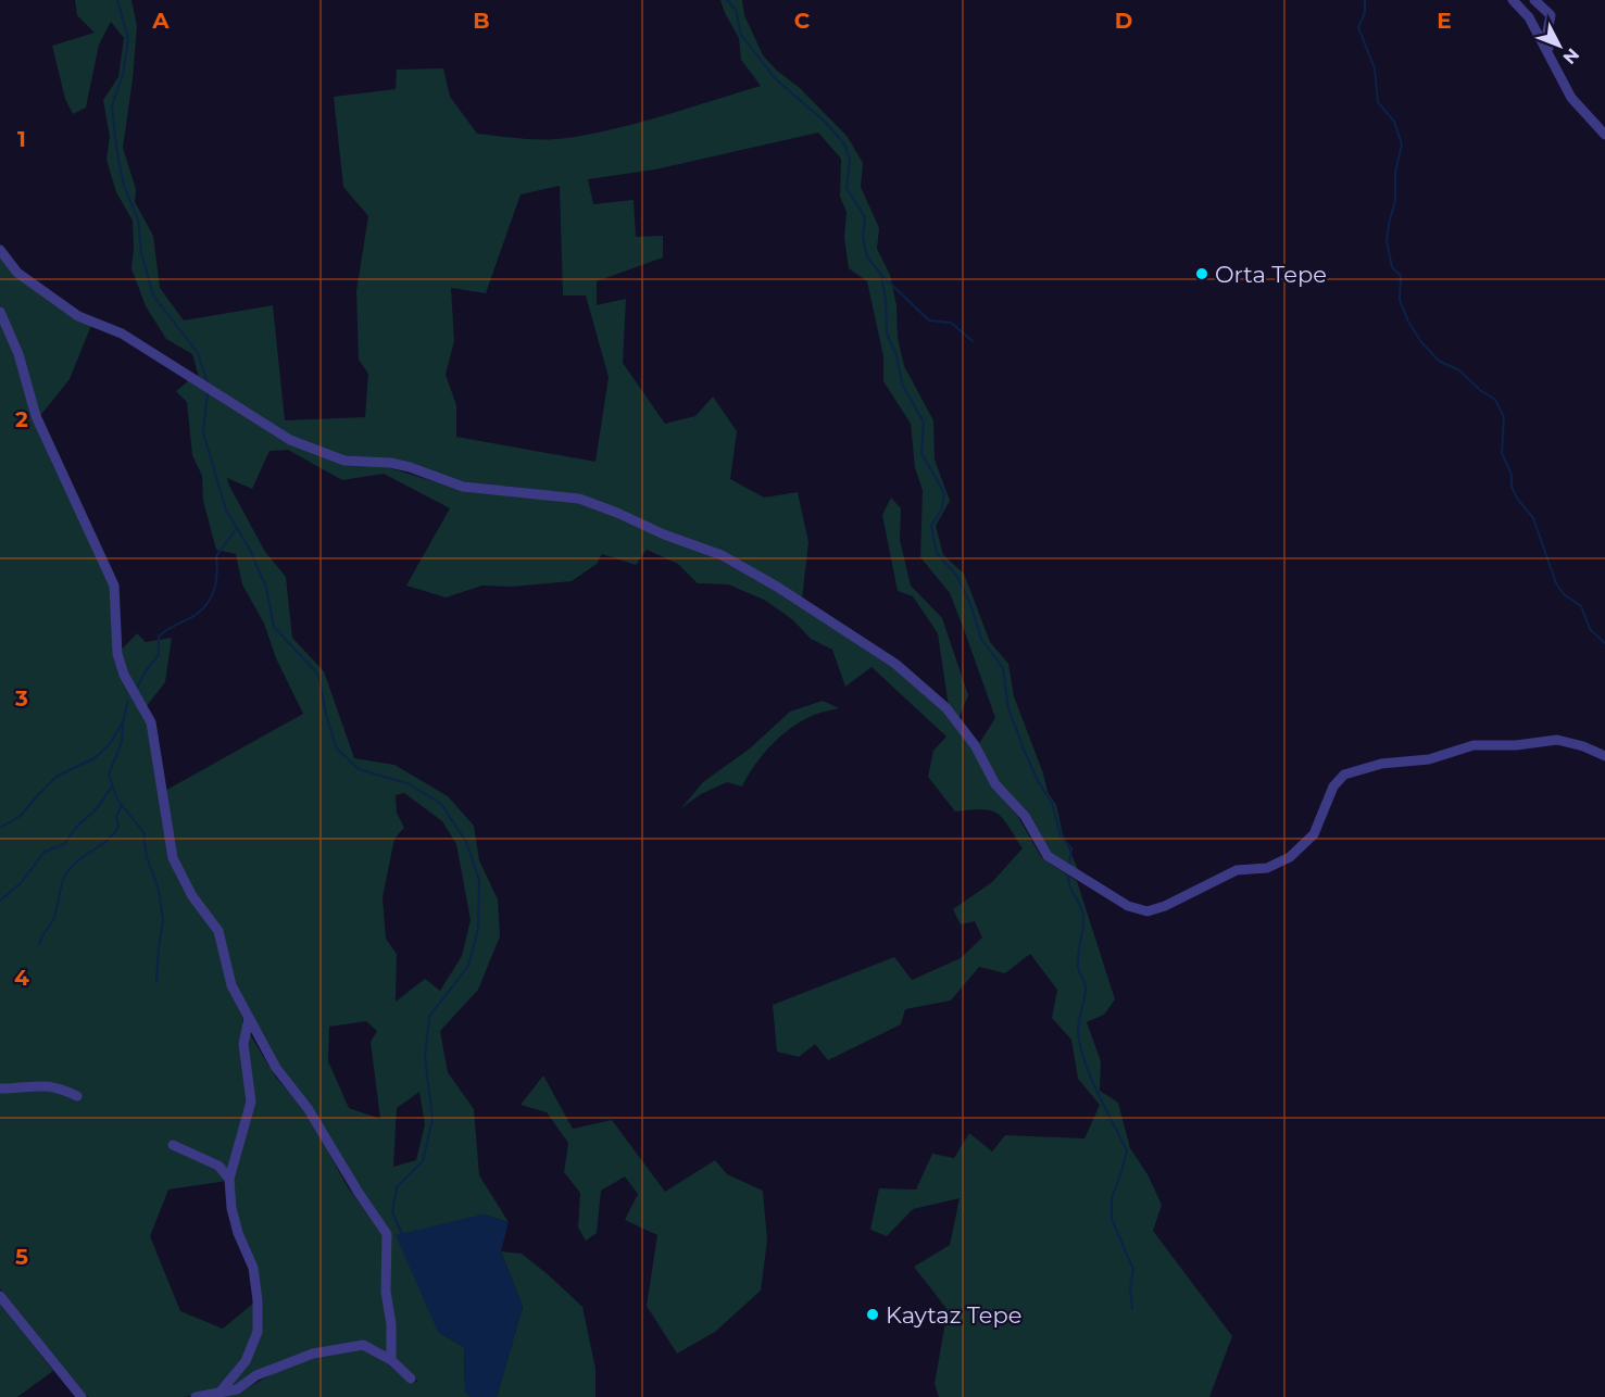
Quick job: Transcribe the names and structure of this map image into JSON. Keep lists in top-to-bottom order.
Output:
{
  "places": ["Orta Tepe", "Kaytaz Tepe"],
  "north": "bottom right",
  "grid": {
    "columns": [
      "A",
      "B",
      "C",
      "D",
      "E"
    ],
    "rows": [
      "1",
      "2",
      "3",
      "4",
      "5"
    ]
  }
}
